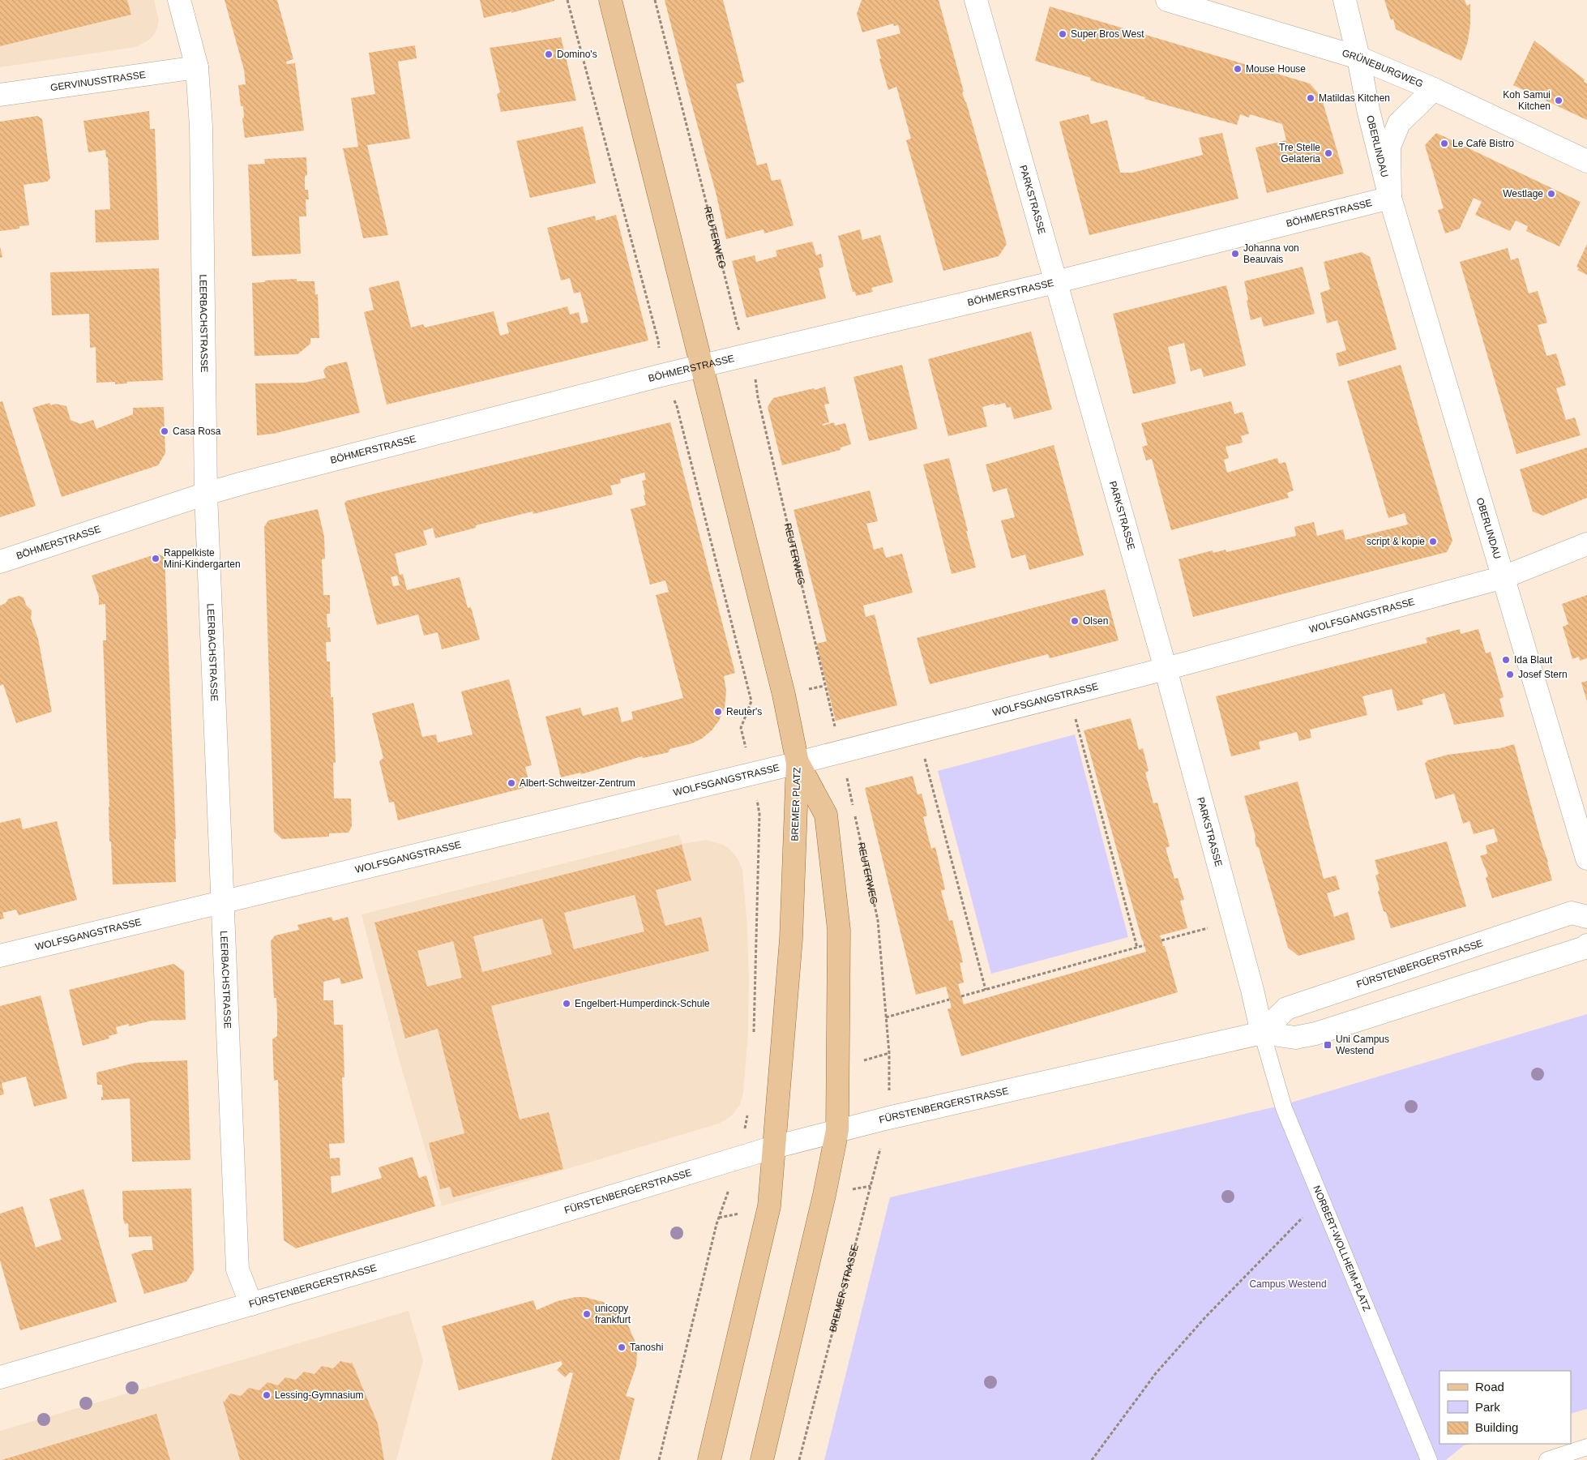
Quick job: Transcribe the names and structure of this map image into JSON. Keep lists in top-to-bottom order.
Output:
{
  "streets": {
    "main road": ["BREMER PLATZ"],
    "street": [
      "GRÜNEBURGWEG",
      "GERVINUSSTRASSE",
      "OBERLINDAU",
      "PARKSTRASSE",
      "BÖHMERSTRASSE",
      "LEERBACHSTRASSE",
      "WOLFSGANGSTRASSE",
      "FÜRSTENBERGERSTRASSE"
    ],
    "lane": ["NORBERT-WOLLHEIM-PLATZ"],
    "path": ["REUTERWEG", "BREMER STRASSE"]
  },
  "crossings": [
    ["GRÜNEBURGWEG", "OBERLINDAU"],
    ["GERVINUSSTRASSE", "LEERBACHSTRASSE"],
    ["OBERLINDAU", "BÖHMERSTRASSE"],
    ["OBERLINDAU", "WOLFSGANGSTRASSE"],
    ["PARKSTRASSE", "BÖHMERSTRASSE"],
    ["PARKSTRASSE", "WOLFSGANGSTRASSE"],
    ["PARKSTRASSE", "FÜRSTENBERGERSTRASSE"],
    ["PARKSTRASSE", "NORBERT-WOLLHEIM-PLATZ"],
    ["BÖHMERSTRASSE", "REUTERWEG"],
    ["BÖHMERSTRASSE", "LEERBACHSTRASSE"],
    ["REUTERWEG", "WOLFSGANGSTRASSE"],
    ["REUTERWEG", "FÜRSTENBERGERSTRASSE"],
    ["REUTERWEG", "BREMER STRASSE"],
    ["LEERBACHSTRASSE", "WOLFSGANGSTRASSE"],
    ["LEERBACHSTRASSE", "FÜRSTENBERGERSTRASSE"],
    ["WOLFSGANGSTRASSE", "BREMER PLATZ"],
    ["BREMER PLATZ", "FÜRSTENBERGERSTRASSE"],
    ["FÜRSTENBERGERSTRASSE", "NORBERT-WOLLHEIM-PLATZ"],
    ["FÜRSTENBERGERSTRASSE", "BREMER STRASSE"]
  ],
  "parks": ["Campus Westend"],
  "places": {
    "other": [
      "Super Bros West",
      "Domino's",
      "Mouse House",
      "Matildas Kitchen",
      "Koh Samui Kitchen",
      "Le Cafè Bistro",
      "Tre Stelle Gelateria",
      "Westlage",
      "Johanna von Beauvais",
      "Casa Rosa",
      "script & kopie",
      "Rappelkiste Mini-Kindergarten",
      "Olsen",
      "Ida Blaut",
      "Josef Stern",
      "Reuter's",
      "Albert-Schweitzer-Zentrum",
      "Engelbert-Humperdinck-Schule",
      "unicopy frankfurt",
      "Tanoshi",
      "Lessing-Gymnasium"
    ],
    "transit": ["Uni Campus Westend"]
  },
  "legend": ["Road", "Park", "Building"]
}
